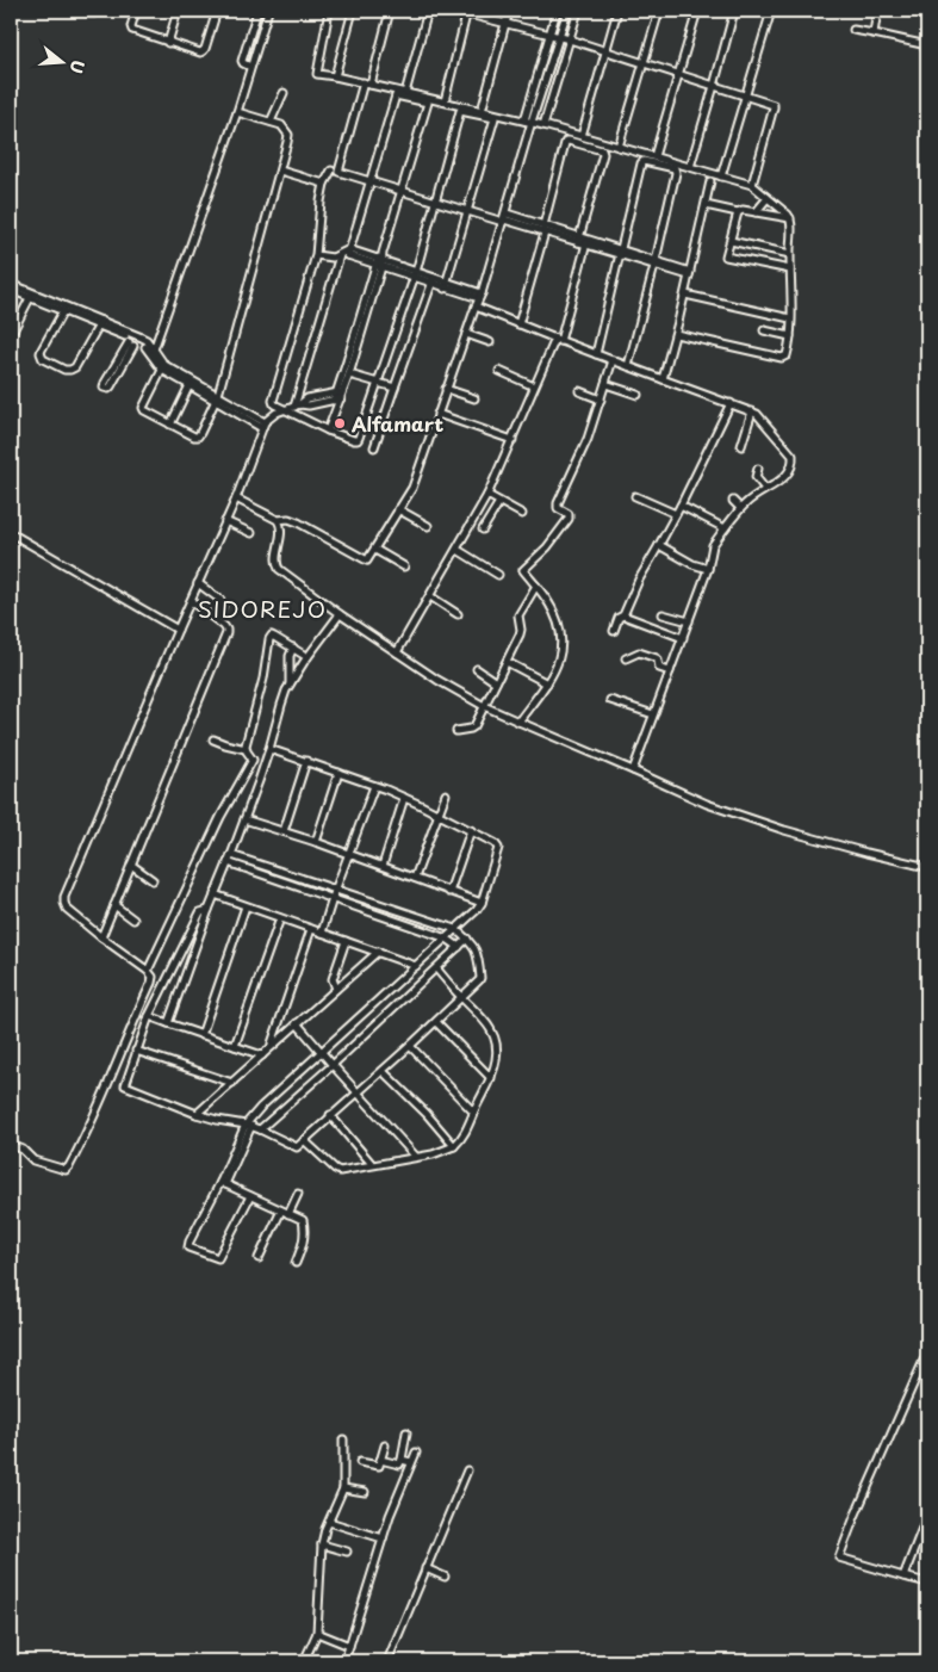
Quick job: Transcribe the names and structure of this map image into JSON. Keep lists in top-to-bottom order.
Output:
{
  "districts": ["SIDOREJO"],
  "places": ["Alfamart"],
  "north": "right"
}
